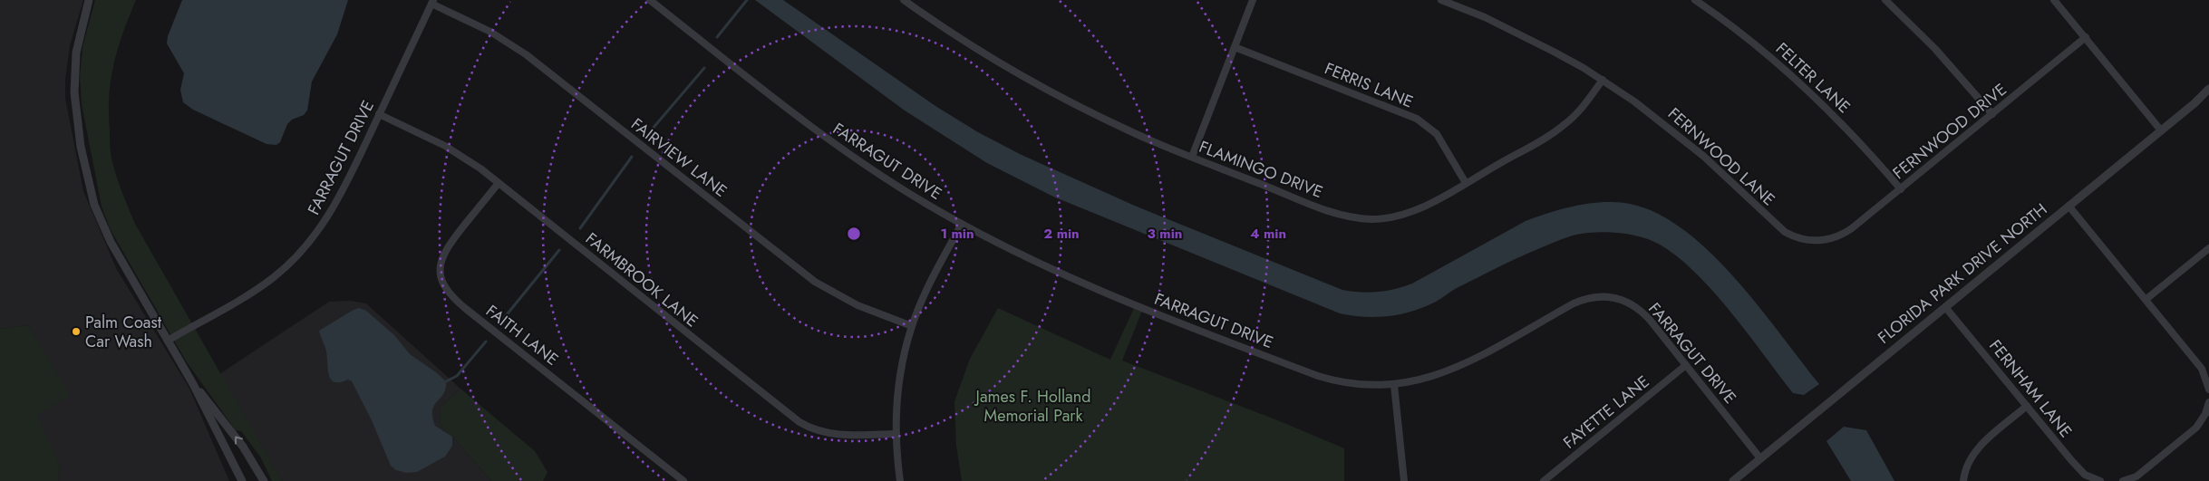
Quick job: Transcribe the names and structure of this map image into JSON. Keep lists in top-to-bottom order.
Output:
{
  "streets": {
    "street": [
      "FELTER LANE",
      "FERRIS LANE",
      "FERNWOOD DRIVE",
      "FERNWOOD LANE",
      "FARRAGUT DRIVE",
      "FAIRVIEW LANE",
      "FLAMINGO DRIVE",
      "FLORIDA PARK DRIVE NORTH",
      "FARMBROOK LANE",
      "FAITH LANE",
      "FERNHAM LANE",
      "FAYETTE LANE"
    ]
  },
  "crossings": [
    ["FELTER LANE", "FERNWOOD DRIVE"],
    ["FERRIS LANE", "FLAMINGO DRIVE"],
    ["FERNWOOD DRIVE", "FERNWOOD LANE"],
    ["FERNWOOD LANE", "FLAMINGO DRIVE"],
    ["FARRAGUT DRIVE", "FAIRVIEW LANE"],
    ["FARRAGUT DRIVE", "FLORIDA PARK DRIVE NORTH"],
    ["FARRAGUT DRIVE", "FARMBROOK LANE"],
    ["FARRAGUT DRIVE", "FAYETTE LANE"],
    ["FLORIDA PARK DRIVE NORTH", "FERNHAM LANE"],
    ["FARMBROOK LANE", "FAITH LANE"]
  ],
  "parks": ["James F. Holland Memorial Park"],
  "places": ["Palm Coast Car Wash"],
  "rings": [
    "1 min",
    "2 min",
    "3 min",
    "4 min"
  ]
}
